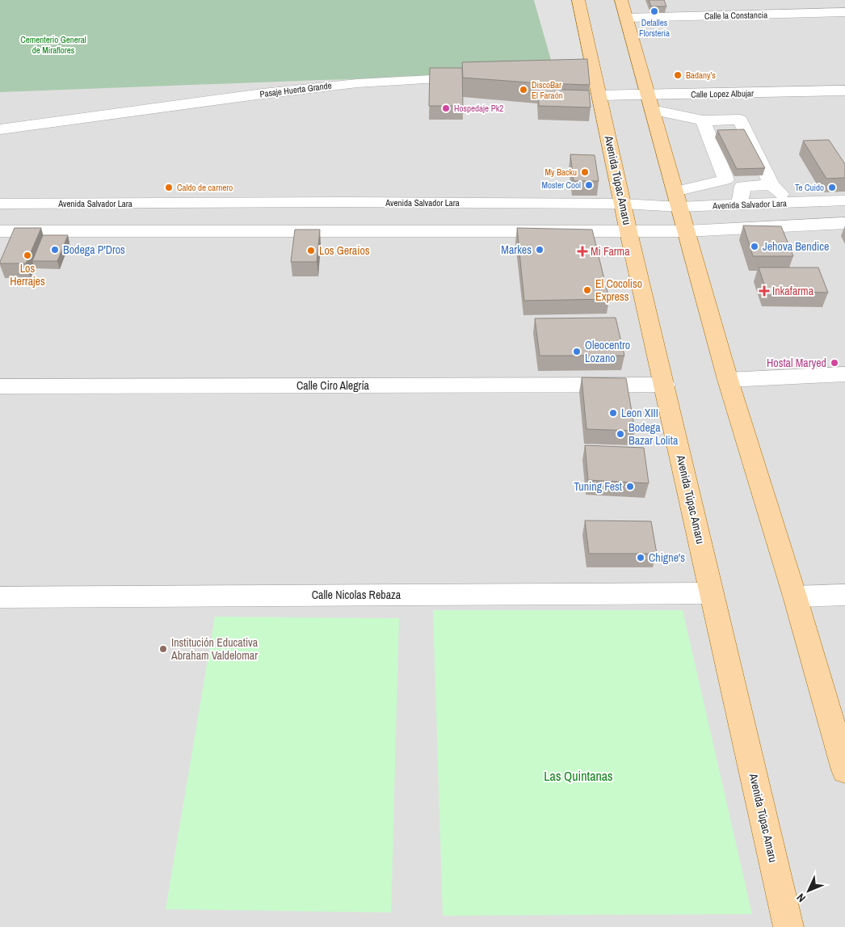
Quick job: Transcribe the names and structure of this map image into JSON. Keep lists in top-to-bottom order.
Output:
{
  "streets": {
    "main road": ["Avenida Túpac Amaru"],
    "street": [
      "Calle la Constancia",
      "Pasaje Huerta Grande",
      "Calle Lopez Albujar",
      "Avenida Salvador Lara",
      "Calle Ciro Alegría",
      "Calle Nicolas Rebaza"
    ]
  },
  "crossings": [
    ["Calle Lopez Albujar", "Avenida Túpac Amaru"],
    ["Avenida Túpac Amaru", "Avenida Salvador Lara"],
    ["Avenida Túpac Amaru", "Calle Ciro Alegría"],
    ["Avenida Túpac Amaru", "Calle Nicolas Rebaza"]
  ],
  "parks": ["Cementerio General de Miraflores", "Las Quintanas"],
  "places": {
    "other": [
      "Detalles Florsteria",
      "Badany's",
      "DiscoBar El Faraón",
      "Hospedaje Pk2",
      "My Backu",
      "Moster Cool",
      "Caldo de carnero",
      "Te Cuido",
      "Jehova Bendice",
      "Bodega P'Dros",
      "Markes",
      "Los Geraios",
      "Los Herrajes",
      "El Cocoliso Express",
      "Oleocentro Lozano",
      "Hostal Maryed",
      "Leon XIII",
      "Bodega Bazar Lolita",
      "Tuning Fest",
      "Chigne's",
      "Institución Educativa Abraham Valdelomar"
    ],
    "health": ["Mi Farma", "Inkafarma"]
  },
  "north": "bottom left"
}
